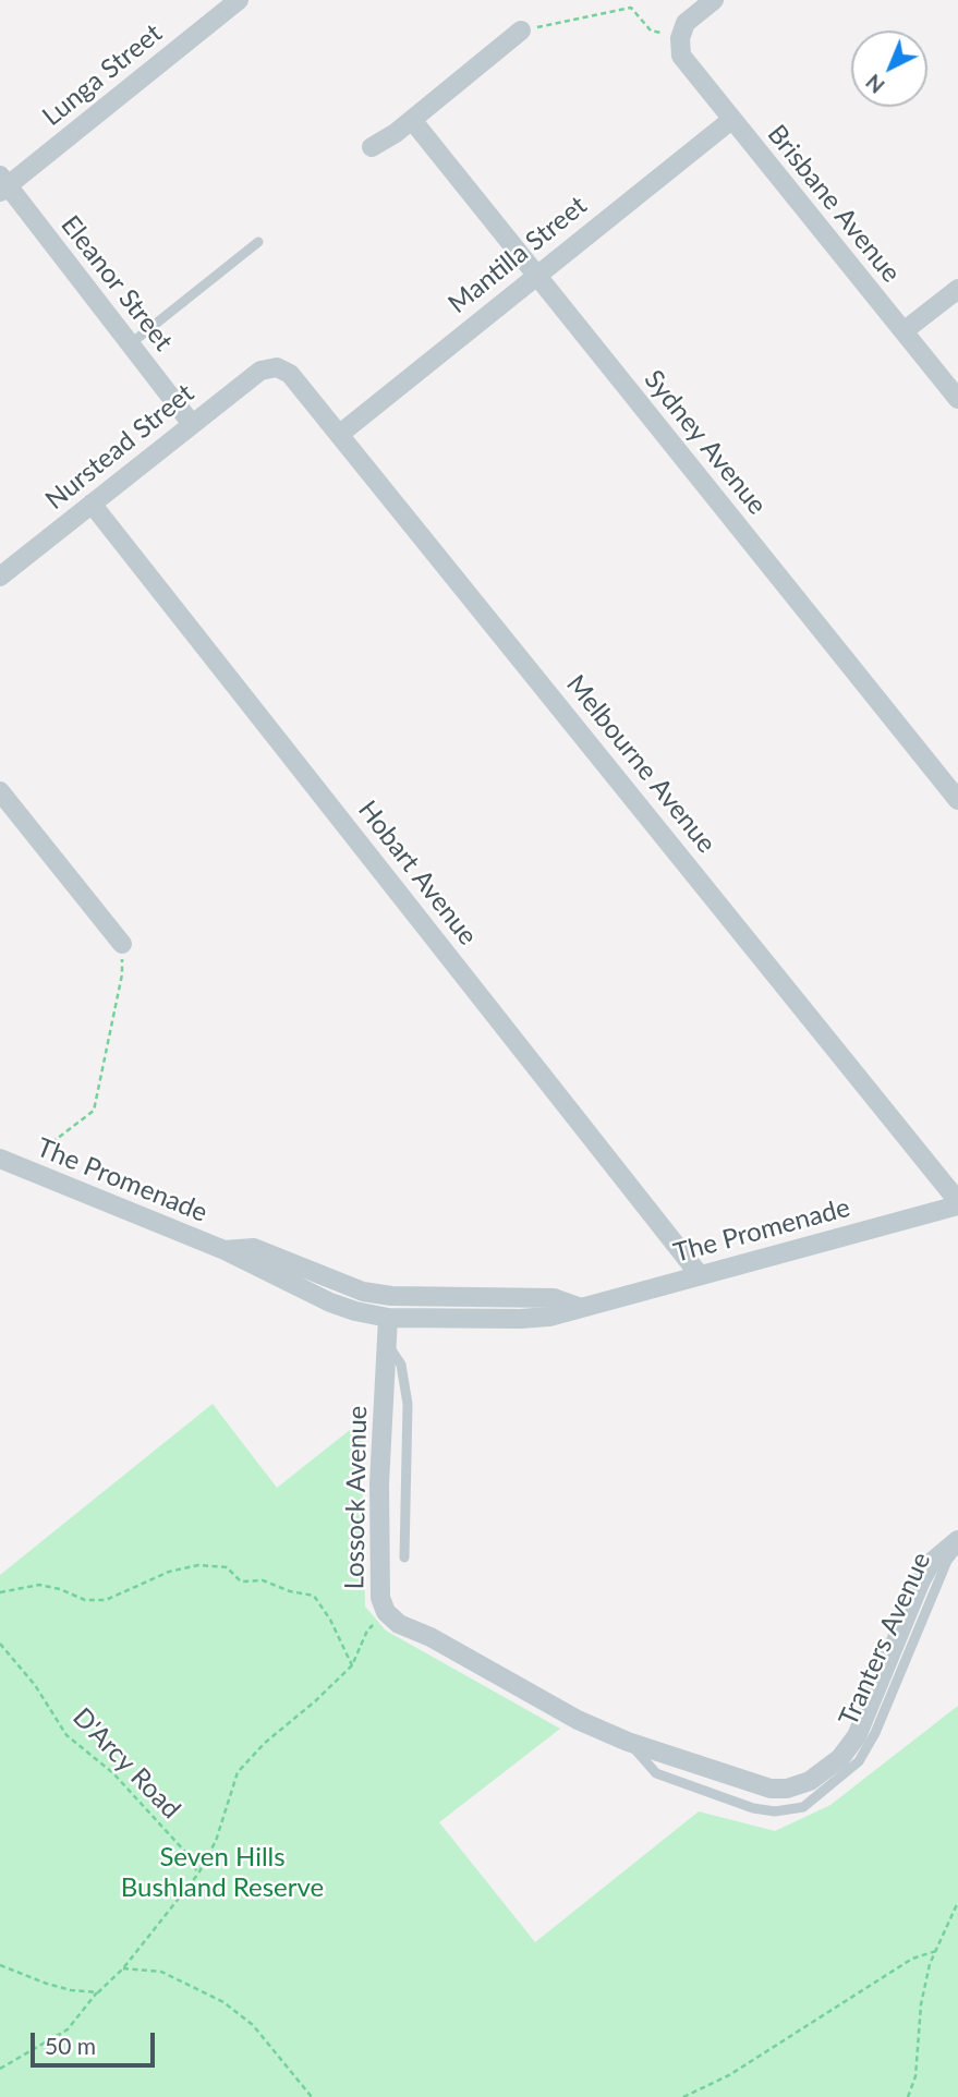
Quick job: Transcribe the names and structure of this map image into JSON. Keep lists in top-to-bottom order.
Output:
{
  "streets": {
    "street": [
      "Lunga Street",
      "Brisbane Avenue",
      "Mantilla Street",
      "Eleanor Street",
      "Sydney Avenue",
      "Nurstead Street",
      "Melbourne Avenue",
      "Hobart Avenue",
      "The Promenade",
      "Lossock Avenue",
      "Tranters Avenue"
    ],
    "path": ["D'Arcy Road"]
  },
  "crossings": [
    ["Lunga Street", "Eleanor Street"],
    ["Brisbane Avenue", "Mantilla Street"],
    ["Mantilla Street", "Sydney Avenue"],
    ["Mantilla Street", "Melbourne Avenue"],
    ["Eleanor Street", "Nurstead Street"],
    ["Nurstead Street", "Melbourne Avenue"],
    ["Nurstead Street", "Hobart Avenue"],
    ["Melbourne Avenue", "The Promenade"],
    ["Hobart Avenue", "The Promenade"],
    ["The Promenade", "Lossock Avenue"],
    ["Lossock Avenue", "Tranters Avenue"],
    ["Lossock Avenue", "D'Arcy Road"]
  ],
  "parks": ["Seven Hills Bushland Reserve"],
  "scale_bar": "50 m",
  "north": "bottom left"
}
